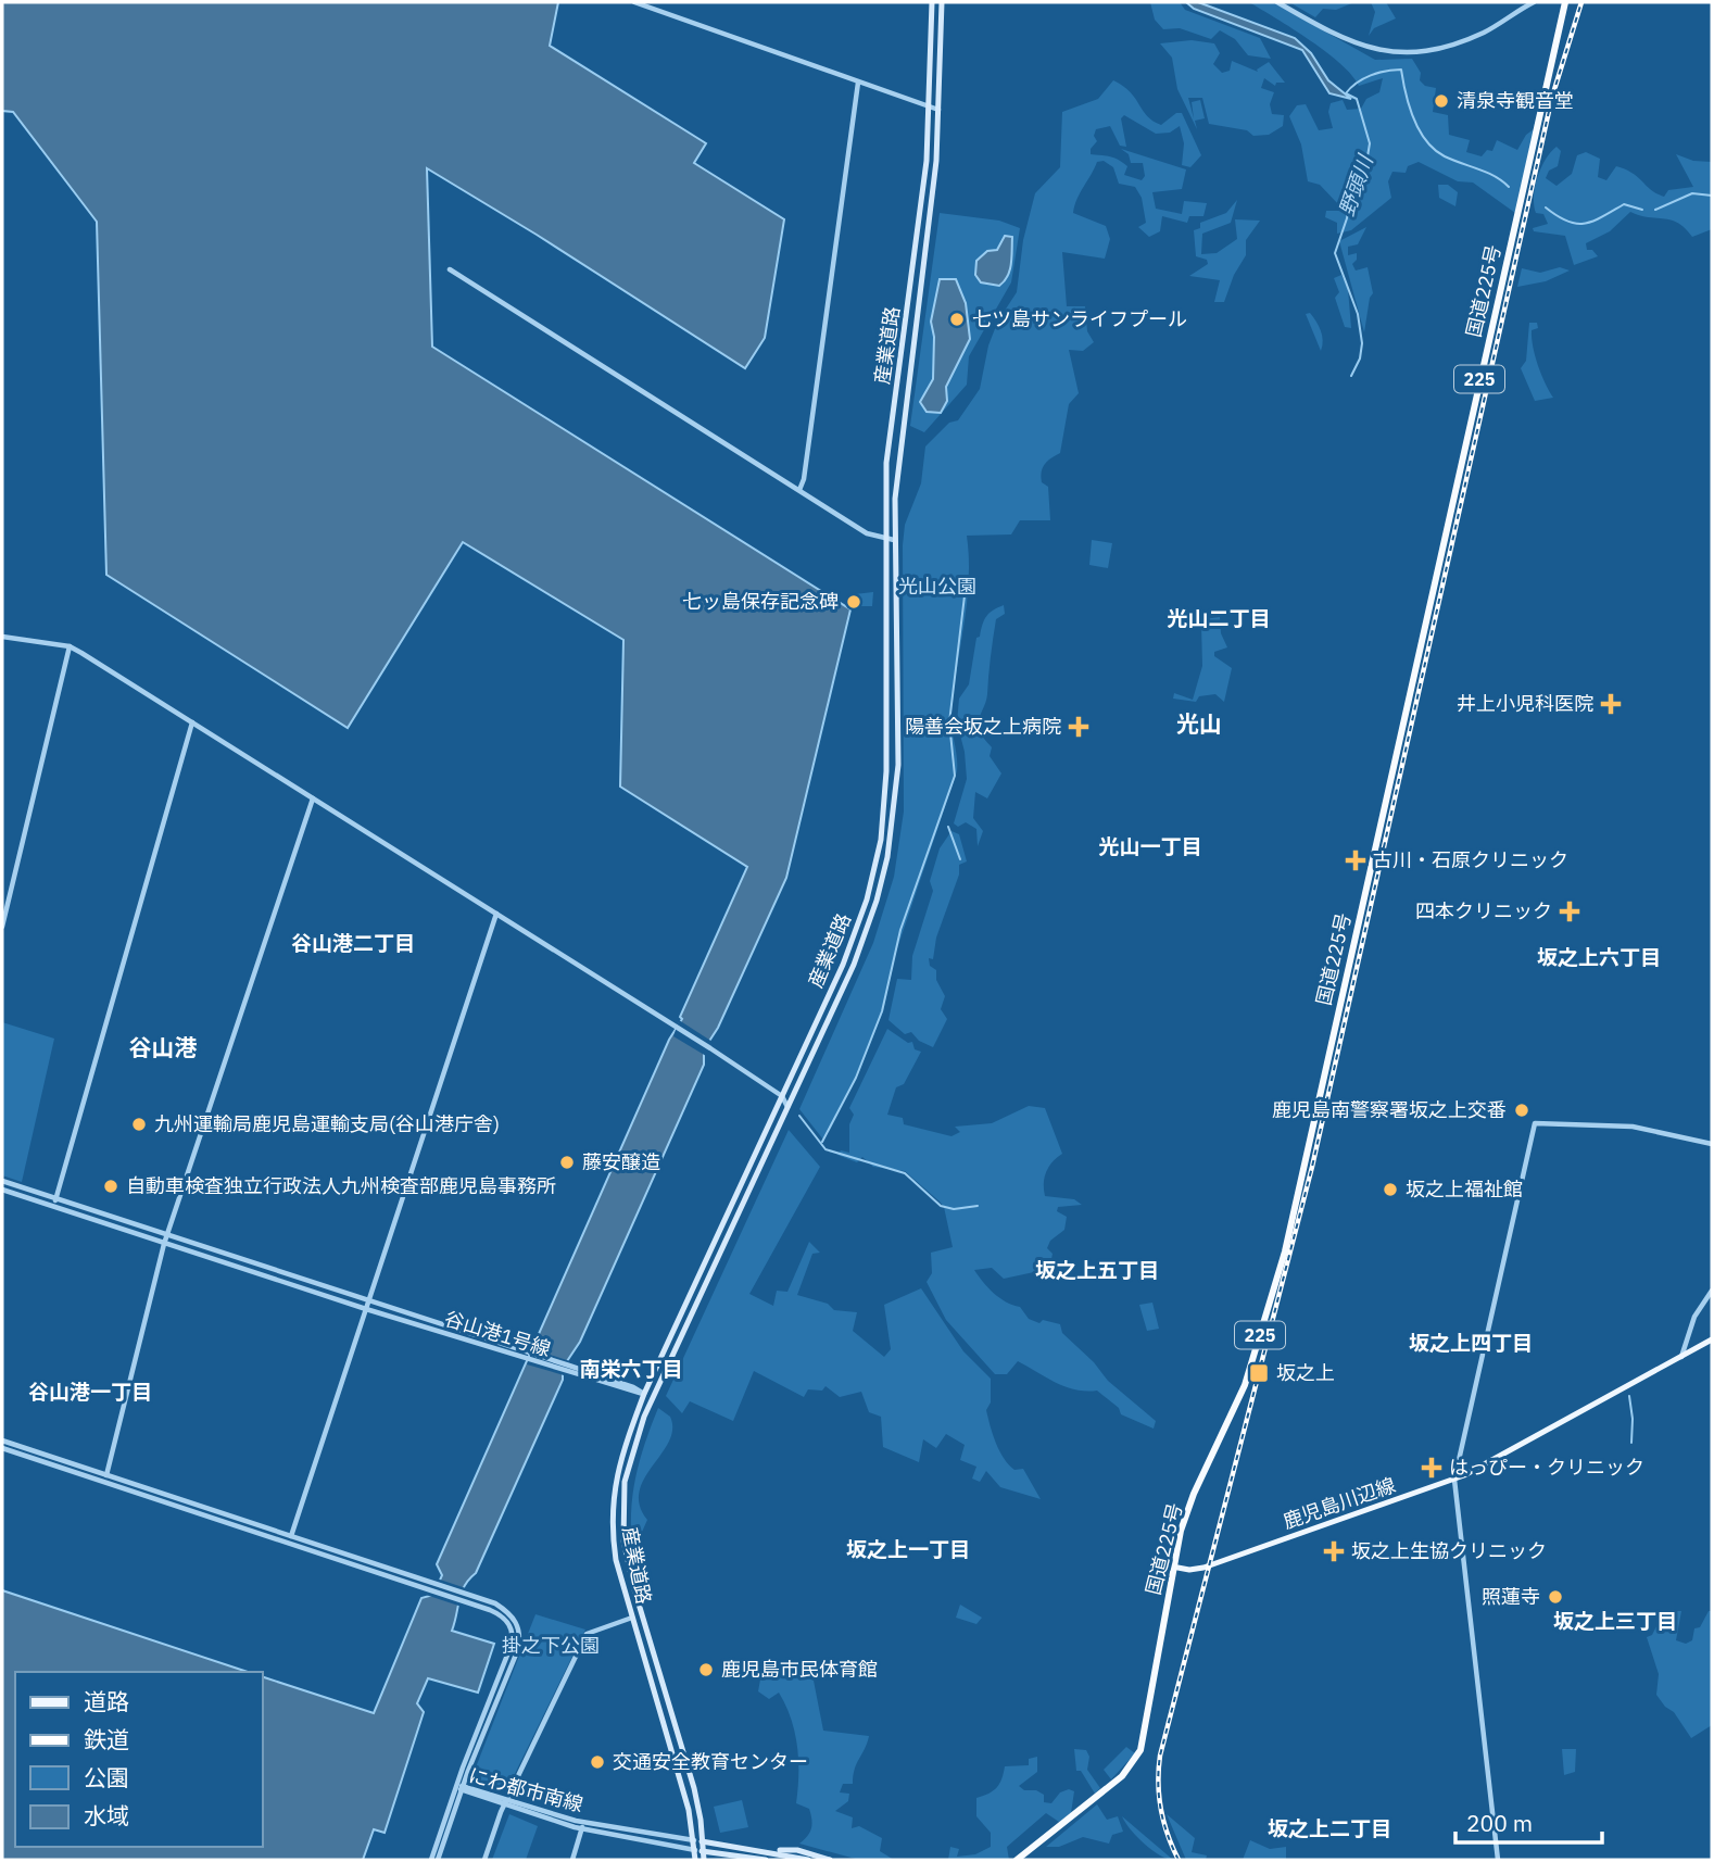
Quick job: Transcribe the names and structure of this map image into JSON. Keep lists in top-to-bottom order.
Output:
{
  "streets": {
    "highway": ["国道225号", "225"],
    "main road": ["産業道路", "鹿児島川辺線"],
    "street": ["谷山港1号線", "にわ都市南線"]
  },
  "crossings": [
    ["国道225号", "鹿児島川辺線"],
    ["産業道路", "谷山港1号線"],
    ["産業道路", "にわ都市南線"]
  ],
  "districts": [
    "光山二丁目",
    "光山",
    "光山一丁目",
    "谷山港二丁目",
    "坂之上六丁目",
    "谷山港",
    "坂之上五丁目",
    "坂之上四丁目",
    "南栄六丁目",
    "谷山港一丁目",
    "坂之上一丁目",
    "坂之上三丁目",
    "坂之上二丁目"
  ],
  "water": ["野頭川"],
  "parks": ["光山公園", "掛之下公園"],
  "places": {
    "other": [
      "清泉寺観音堂",
      "七ツ島サンライフプール",
      "七ッ島保存記念碑",
      "鹿児島南警察署坂之上交番",
      "九州運輸局鹿児島運輸支局(谷山港庁舎)",
      "藤安醸造",
      "自動車検査独立行政法人九州検査部鹿児島事務所",
      "坂之上福祉館",
      "照蓮寺",
      "鹿児島市民体育館",
      "交通安全教育センター"
    ],
    "health": [
      "井上小児科医院",
      "陽善会坂之上病院",
      "古川・石原クリニック",
      "四本クリニック",
      "はっぴー・クリニック",
      "坂之上生協クリニック"
    ],
    "transit": ["坂之上"]
  },
  "legend": [
    "道路",
    "鉄道",
    "公園",
    "水域"
  ],
  "scale_bar": "200 m"
}
